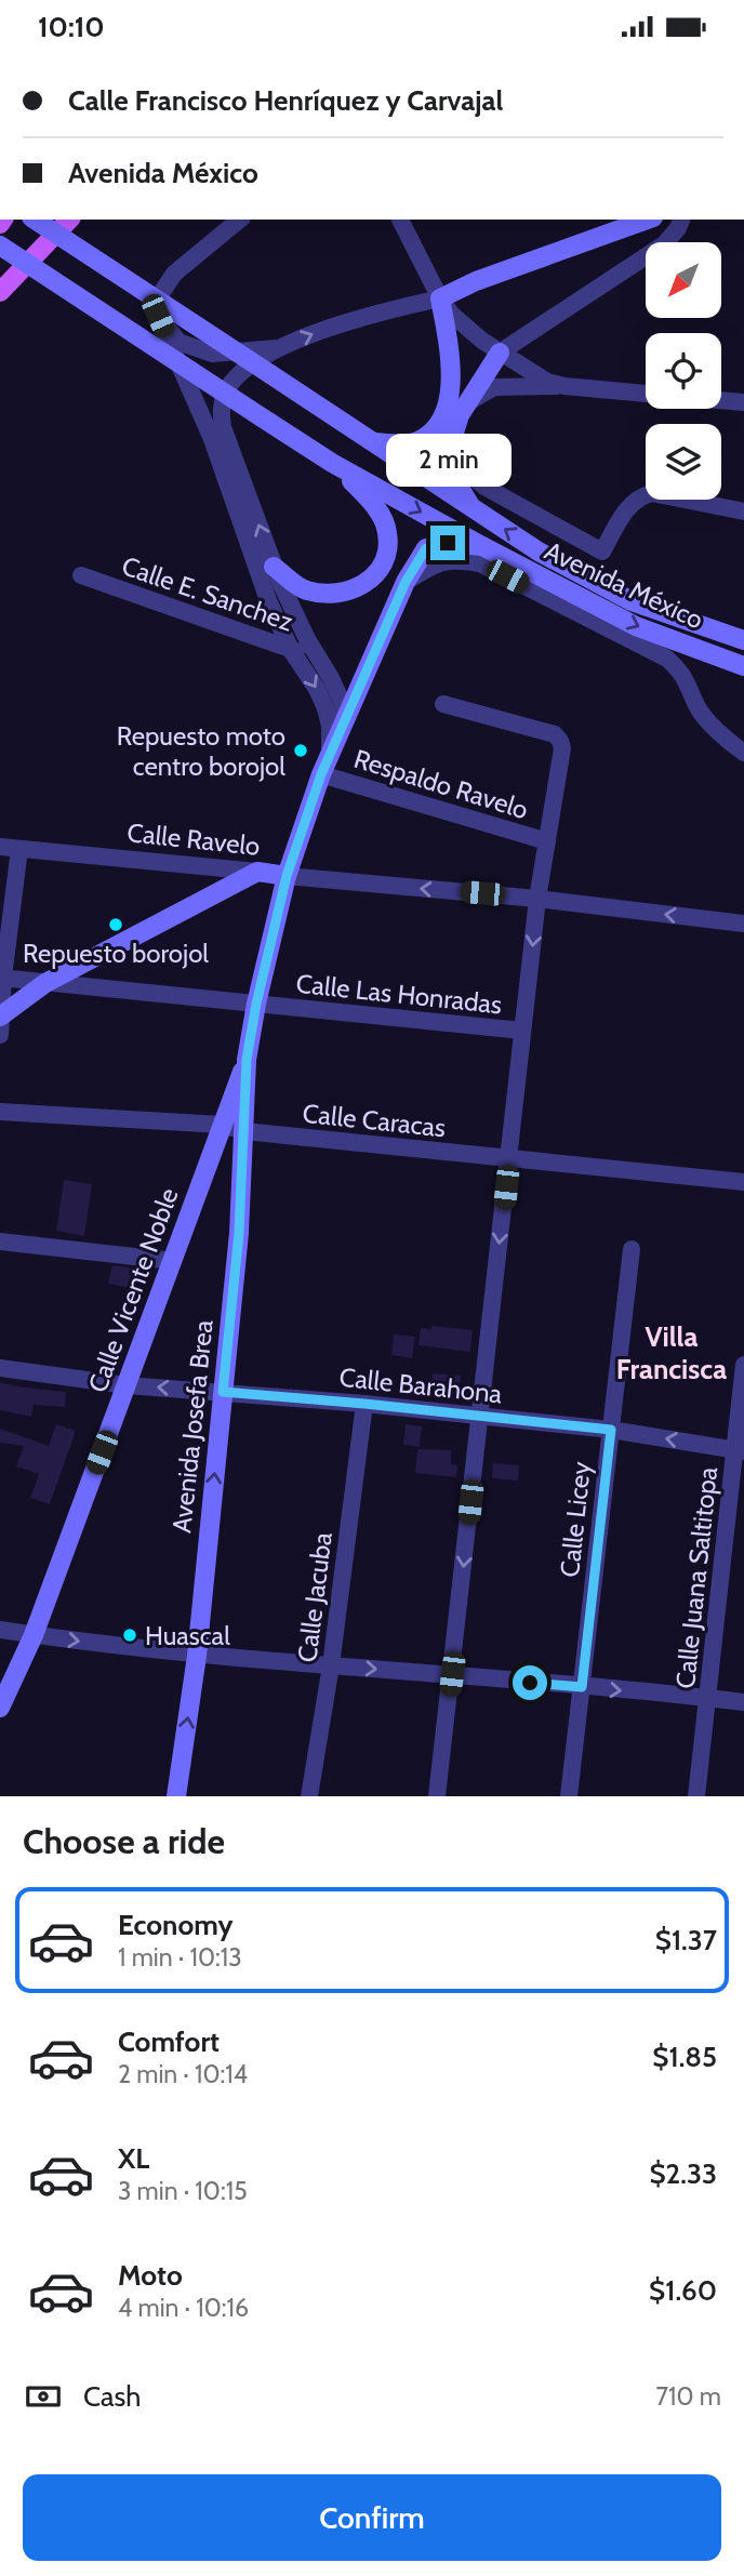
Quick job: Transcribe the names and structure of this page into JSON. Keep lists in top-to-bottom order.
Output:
{
  "streets": {
    "main road": [
      "Avenida México",
      "Calle Ravelo",
      "Calle Vicente Noble",
      "Avenida Josefa Brea"
    ],
    "street": [
      "Calle E. Sanchez",
      "Respaldo Ravelo",
      "Calle Las Honradas",
      "Calle Caracas",
      "Calle Barahona",
      "Calle Licey",
      "Calle Juana Saltitopa",
      "Calle Jacuba"
    ]
  },
  "crossings": [
    ["Avenida México", "Respaldo Ravelo"],
    ["Avenida México", "Calle Ravelo"],
    ["Avenida México", "Calle Las Honradas"],
    ["Avenida México", "Calle Vicente Noble"],
    ["Avenida México", "Avenida Josefa Brea"],
    ["Calle Caracas", "Calle Vicente Noble"],
    ["Calle Caracas", "Avenida Josefa Brea"],
    ["Calle Vicente Noble", "Calle Barahona"],
    ["Calle Vicente Noble", "Avenida Josefa Brea"],
    ["Calle Barahona", "Avenida Josefa Brea"],
    ["Calle Barahona", "Calle Licey"],
    ["Calle Barahona", "Calle Juana Saltitopa"],
    ["Calle Barahona", "Calle Jacuba"]
  ],
  "one_way": ["Calle Ravelo", "Avenida Josefa Brea"],
  "districts": ["Villa Francisca"],
  "places": ["Repuesto moto centro borojol", "Repuesto borojol", "Huascal"],
  "north": "bottom left",
  "page": {
    "status": "10:10",
    "banner": ["Calle Francisco Henríquez y Carvajal", "Avenida México"],
    "bubble": "2 min",
    "heading": "Choose a ride",
    "list": [
      {
        "name": "Economy",
        "note": "1 min · 10:13",
        "value": "$1.37"
      },
      {
        "name": "Comfort",
        "note": "2 min · 10:14",
        "value": "$1.85"
      },
      {
        "name": "XL",
        "note": "3 min · 10:15",
        "value": "$2.33"
      },
      {
        "name": "Moto",
        "note": "4 min · 10:16",
        "value": "$1.60"
      }
    ],
    "pay": ["Cash", "710 m"],
    "buttons": "Confirm"
  }
}
